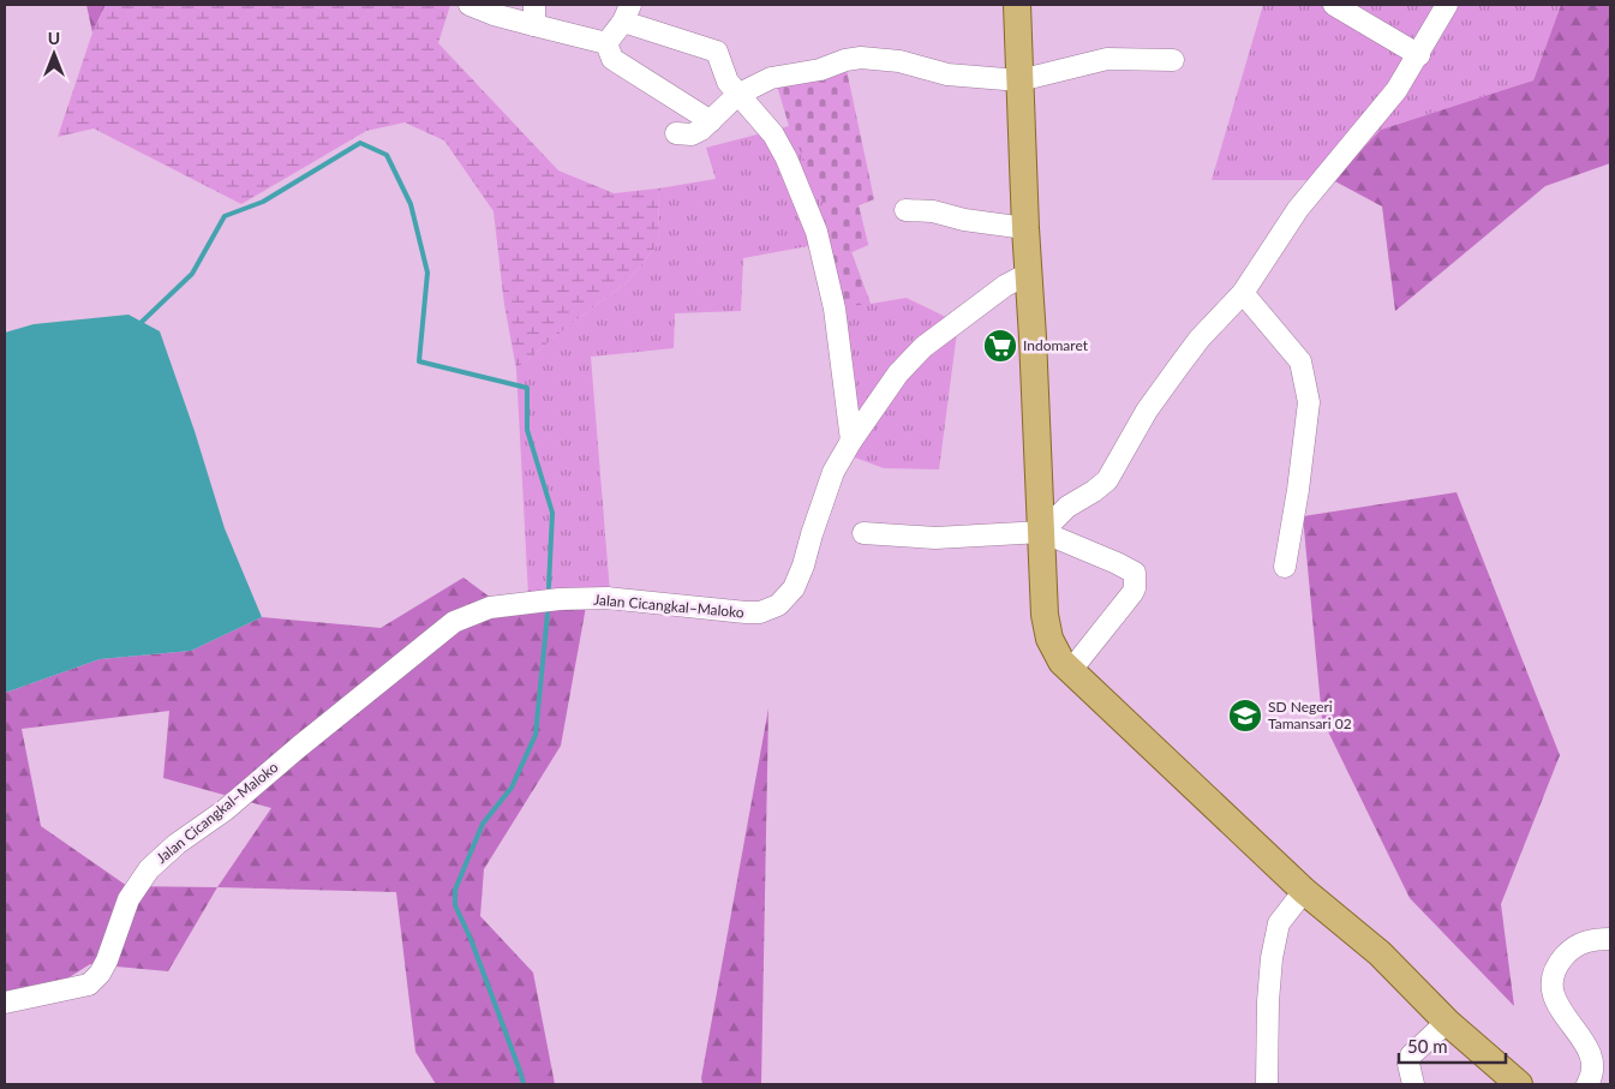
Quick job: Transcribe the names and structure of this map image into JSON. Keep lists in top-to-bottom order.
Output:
{
  "streets": {
    "street": ["Jalan Cicangkal–Maloko"]
  },
  "places": {
    "supermarket": ["Indomaret"],
    "school or university": ["SD Negeri Tamansari 02"]
  },
  "scale_bar": "50 m",
  "north": "top"
}
